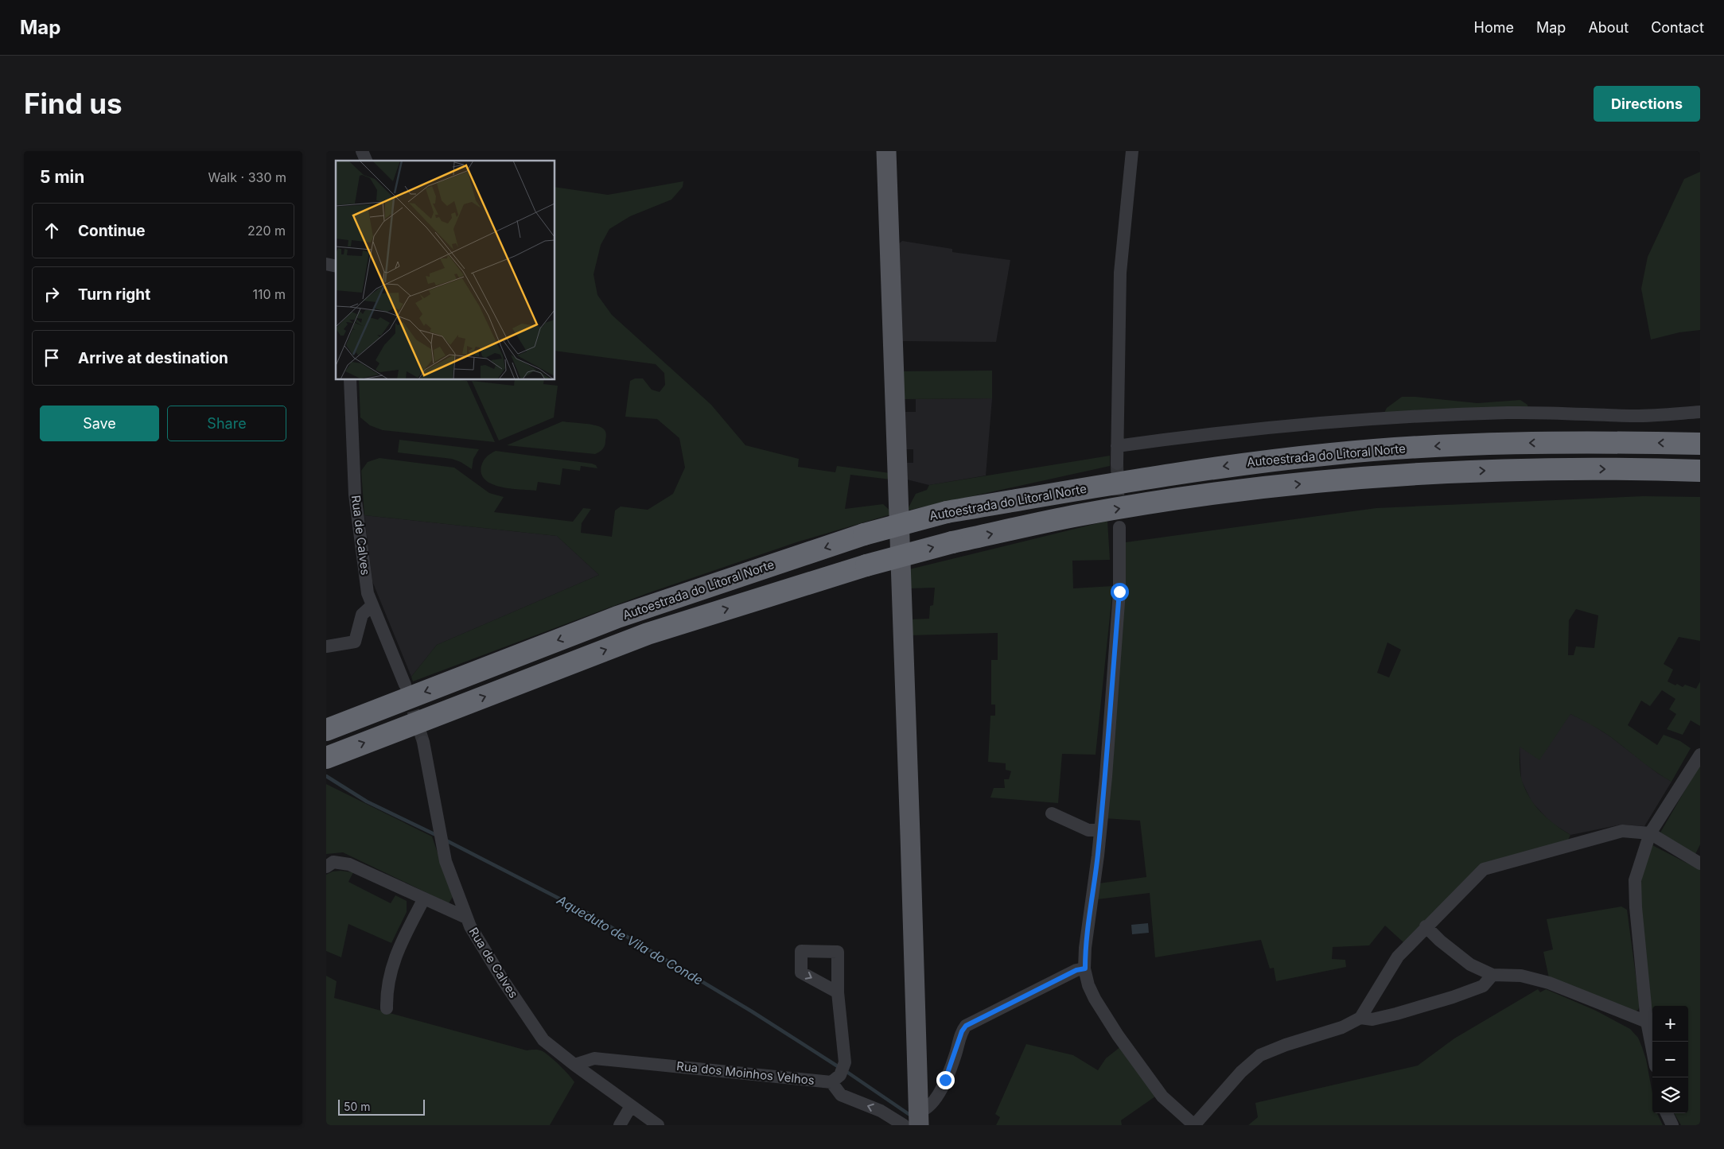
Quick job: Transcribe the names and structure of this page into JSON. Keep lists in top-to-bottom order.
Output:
{
  "streets": {
    "highway": ["Autoestrada do Litoral Norte"],
    "street": ["Rua de Calves", "Rua dos Moinhos Velhos"]
  },
  "crossings": [
    ["Rua de Calves", "Rua dos Moinhos Velhos"]
  ],
  "water": ["Aqueduto de Vila do Conde"],
  "scale_bar": "50 m",
  "page": {
    "header": "Map",
    "nav": [
      "Home",
      "Map",
      "About",
      "Contact"
    ],
    "buttons": [
      "Directions",
      ["Save", "Share"]
    ],
    "title": "Find us",
    "heading": ["5 min", "Walk · 330 m"],
    "list": [
      ["Continue", "220 m"],
      ["Turn right", "110 m"],
      "Arrive at destination"
    ],
    "map_buttons": ["+", "−"],
    "scale": "50 m"
  }
}
